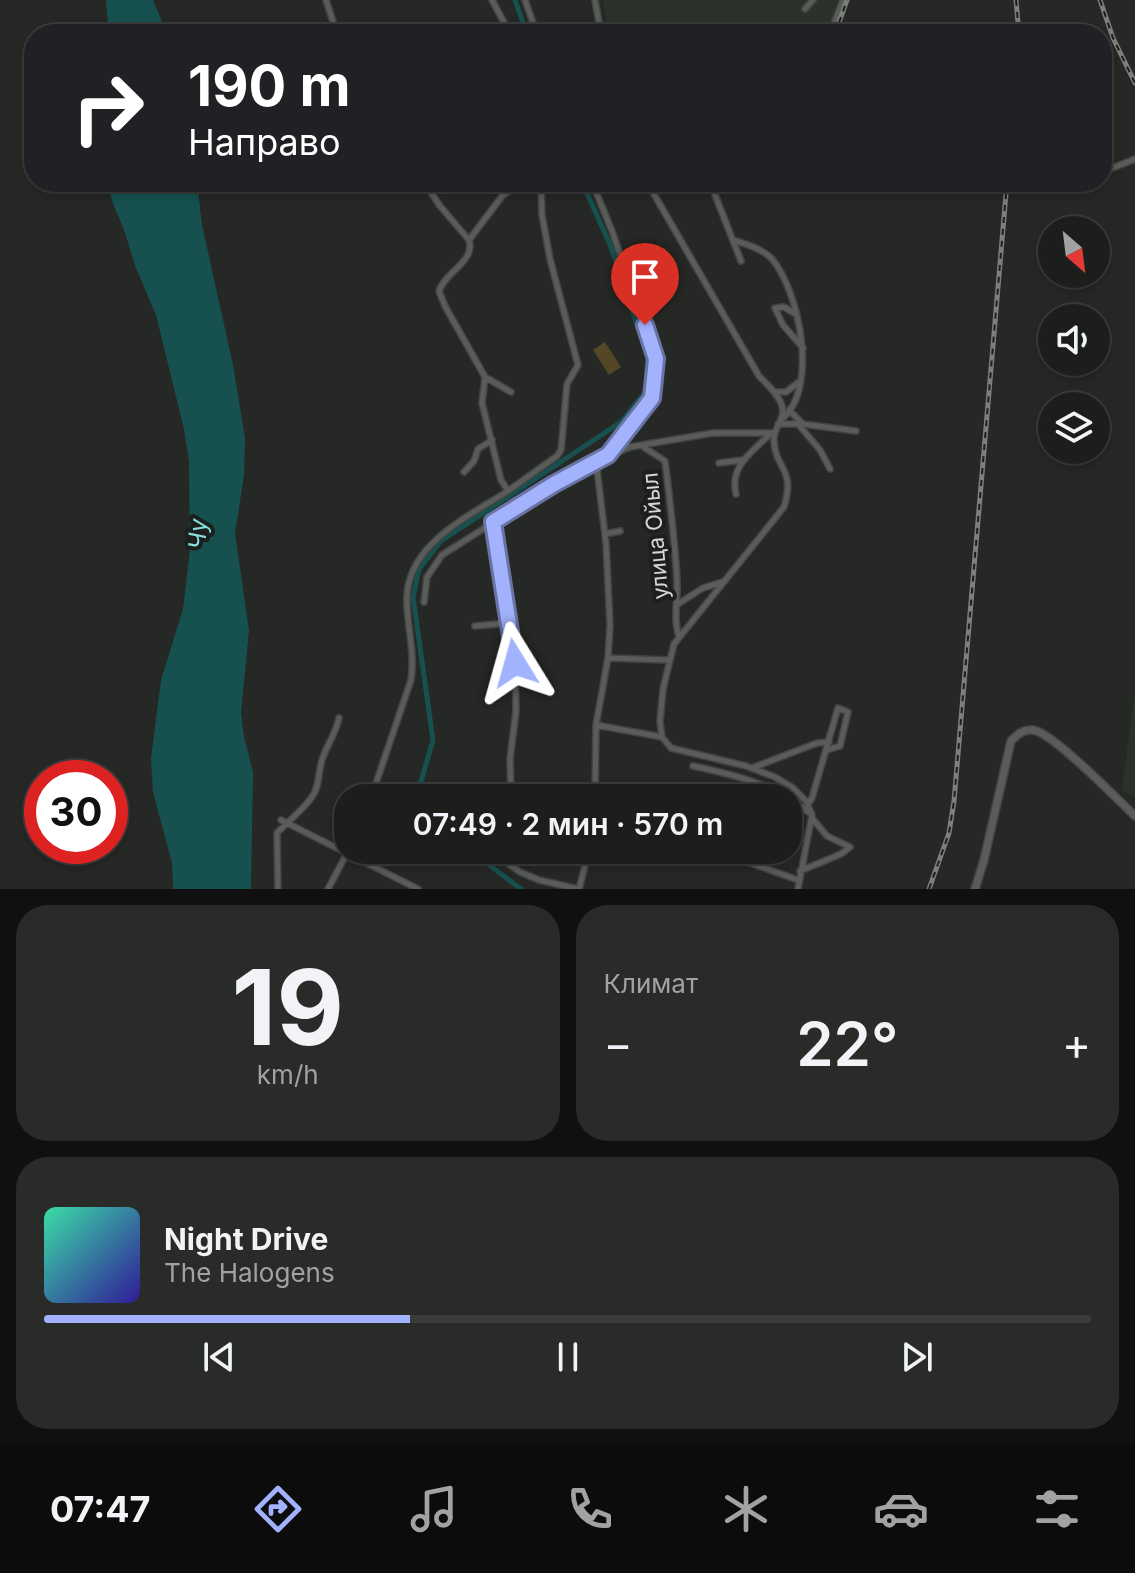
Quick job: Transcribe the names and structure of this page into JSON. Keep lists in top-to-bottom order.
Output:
{
  "streets": {
    "street": ["улица Ойыл"]
  },
  "water": ["Чу"],
  "north": "bottom right",
  "page": {
    "turn": ["190 m", "Направо"],
    "limit": "30",
    "trip": "07:49 · 2 мин · 570 m",
    "tile": [
      ["19", "km/h"],
      "Климат"
    ],
    "heat": ["−", "22°", "+"],
    "song": ["Night Drive", "The Halogens"],
    "tabs": "07:47"
  }
}
